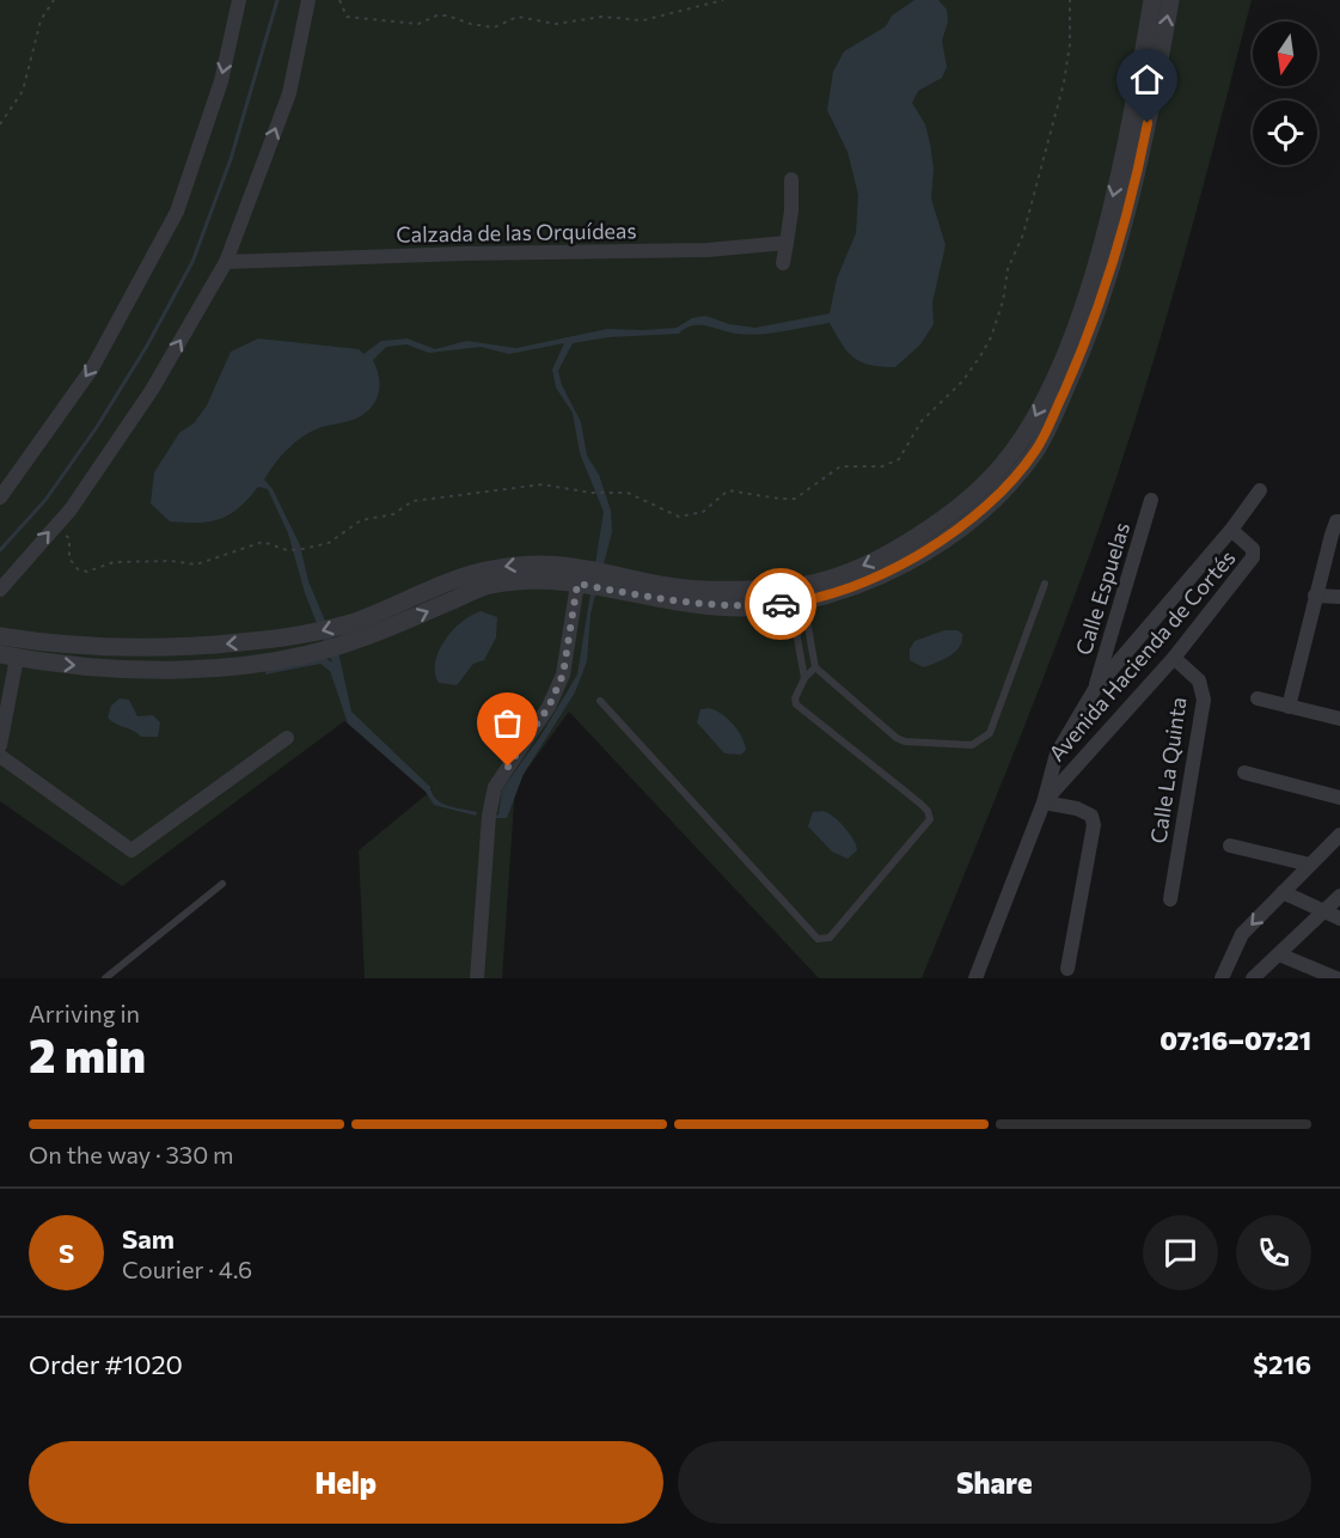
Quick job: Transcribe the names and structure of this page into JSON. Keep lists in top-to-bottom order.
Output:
{
  "streets": {
    "street": [
      "Calzada de las Orquídeas",
      "Calle Espuelas",
      "Avenida Hacienda de Cortés",
      "Calle La Quinta"
    ]
  },
  "crossings": [
    ["Calle Espuelas", "Avenida Hacienda de Cortés"],
    ["Avenida Hacienda de Cortés", "Calle La Quinta"]
  ],
  "north": "bottom",
  "page": {
    "heading": ["2 min", "Arriving in", "07:16–07:21"],
    "panel": [
      "Sam",
      "Courier · 4.6",
      "Order #1020",
      "$216"
    ],
    "bar": "On the way · 330 m",
    "round": "S",
    "buttons": ["Help", "Share"]
  }
}
